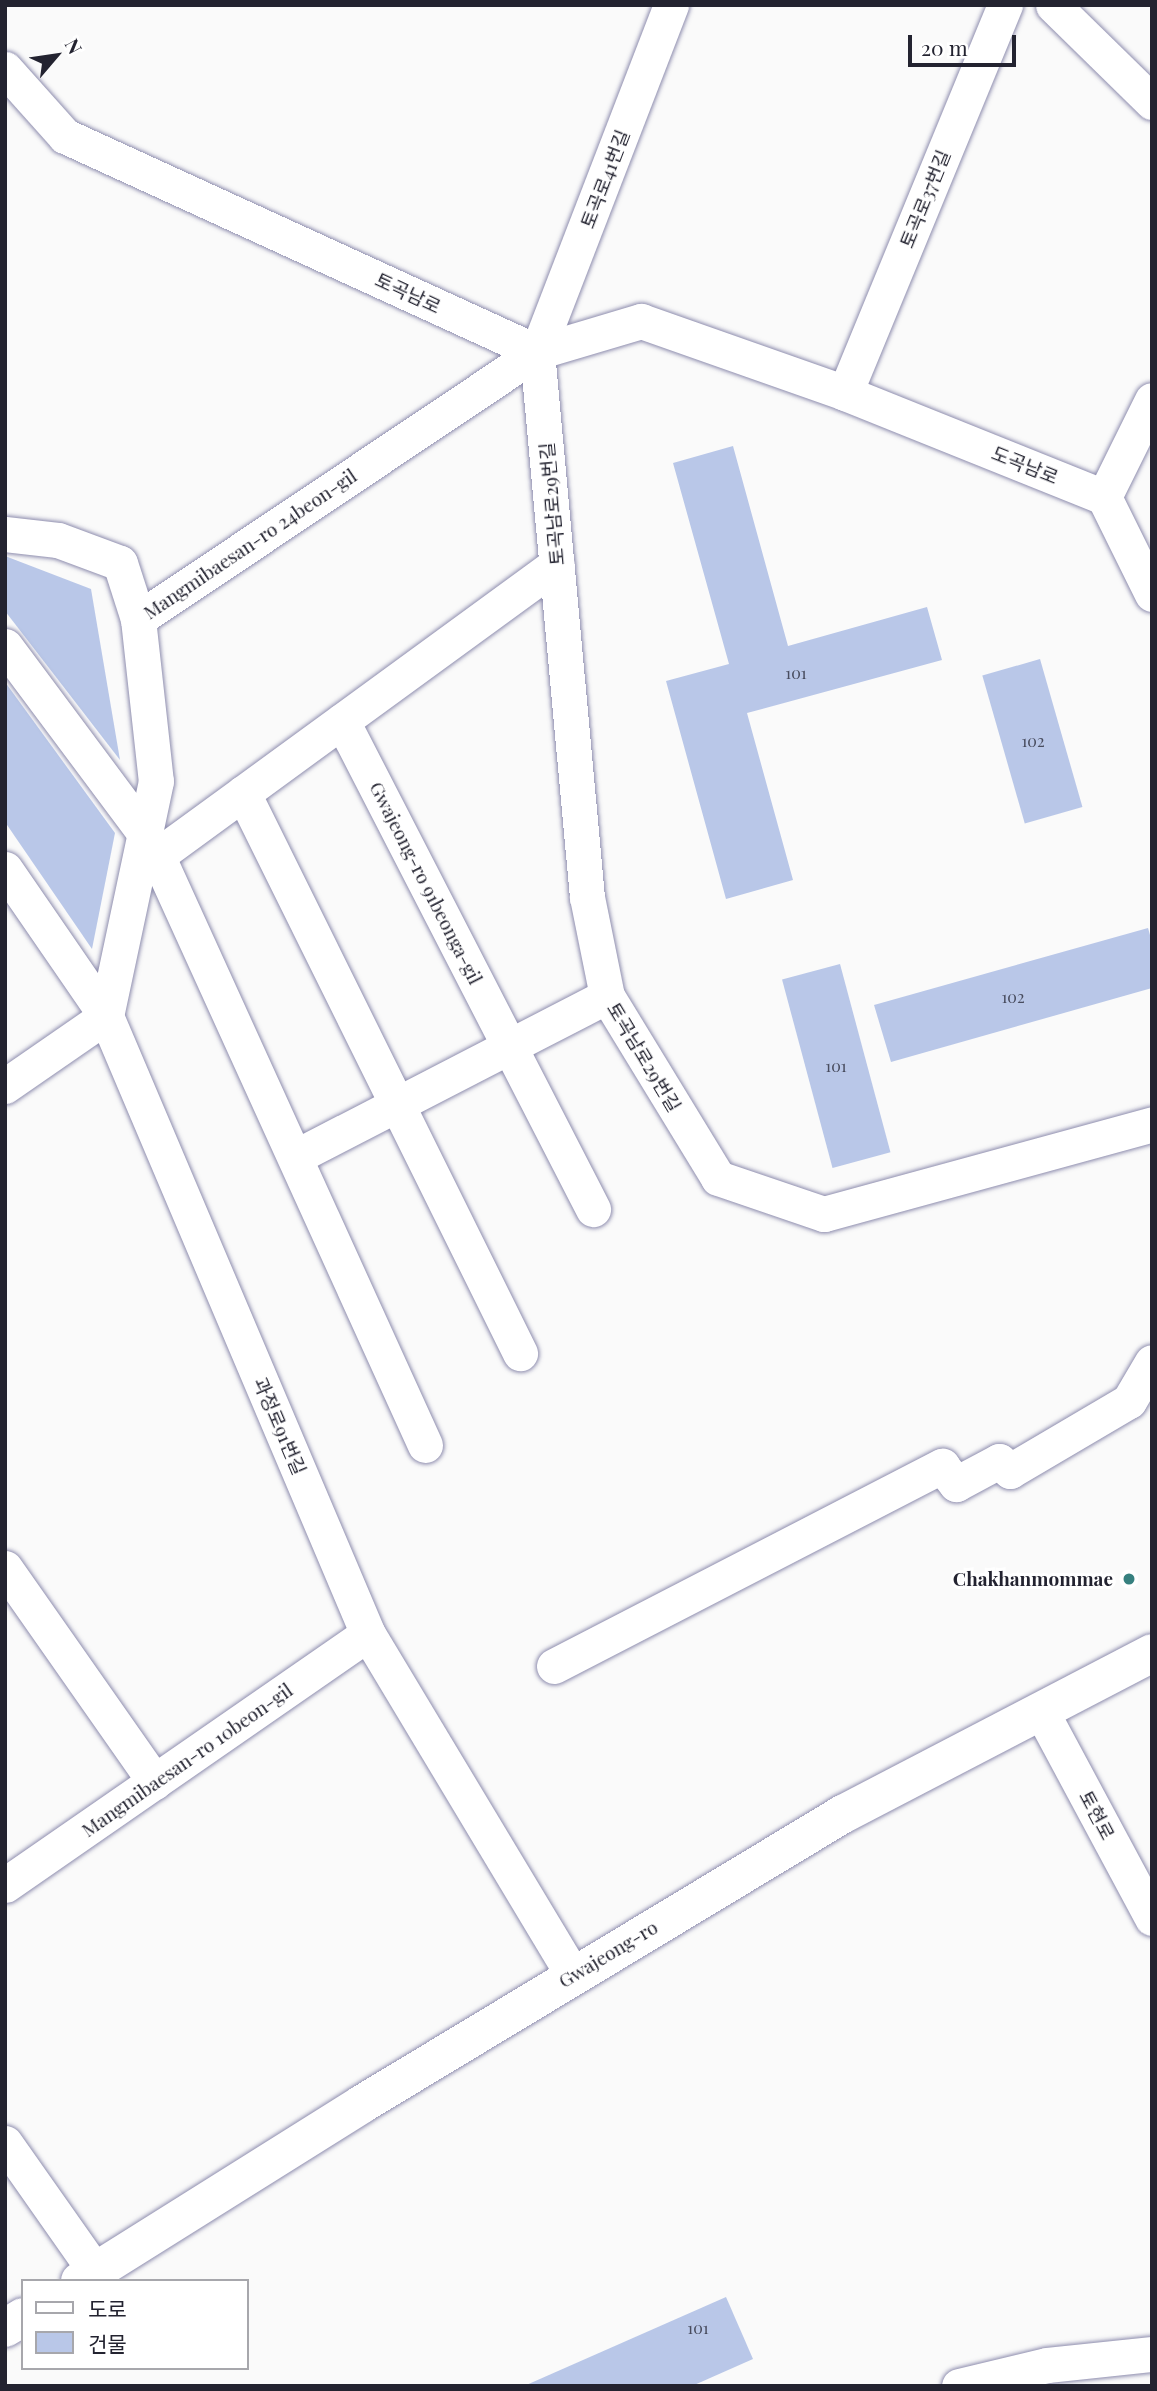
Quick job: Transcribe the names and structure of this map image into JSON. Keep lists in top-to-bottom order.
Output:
{
  "streets": {
    "main road": ["Gwajeong-ro"],
    "street": [
      "토곡로41번길",
      "토곡로37번길",
      "토곡남로",
      "도곡남로",
      "토곡남로29번길",
      "Mangmibaesan-ro 24beon-gil",
      "Gwajeong-ro 91beonga-gil",
      "과정로91번길",
      "Mangmibaesan-ro 10beon-gil",
      "토현로"
    ]
  },
  "crossings": [
    ["토곡로41번길", "토곡남로"],
    ["토곡로41번길", "토곡남로29번길"],
    ["토곡로41번길", "Mangmibaesan-ro 24beon-gil"],
    ["토곡로37번길", "도곡남로"],
    ["토곡남로", "토곡남로29번길"],
    ["토곡남로", "Mangmibaesan-ro 24beon-gil"],
    ["토곡남로29번길", "Mangmibaesan-ro 24beon-gil"],
    ["Mangmibaesan-ro 24beon-gil", "과정로91번길"],
    ["과정로91번길", "Mangmibaesan-ro 10beon-gil"],
    ["과정로91번길", "Gwajeong-ro"],
    ["토현로", "Gwajeong-ro"]
  ],
  "places": ["Chakhanmommae"],
  "house_numbers": [
    "101",
    "102",
    "102",
    "101",
    "101"
  ],
  "legend": ["도로", "건물"],
  "scale_bar": "20 m",
  "north": "top right"
}
